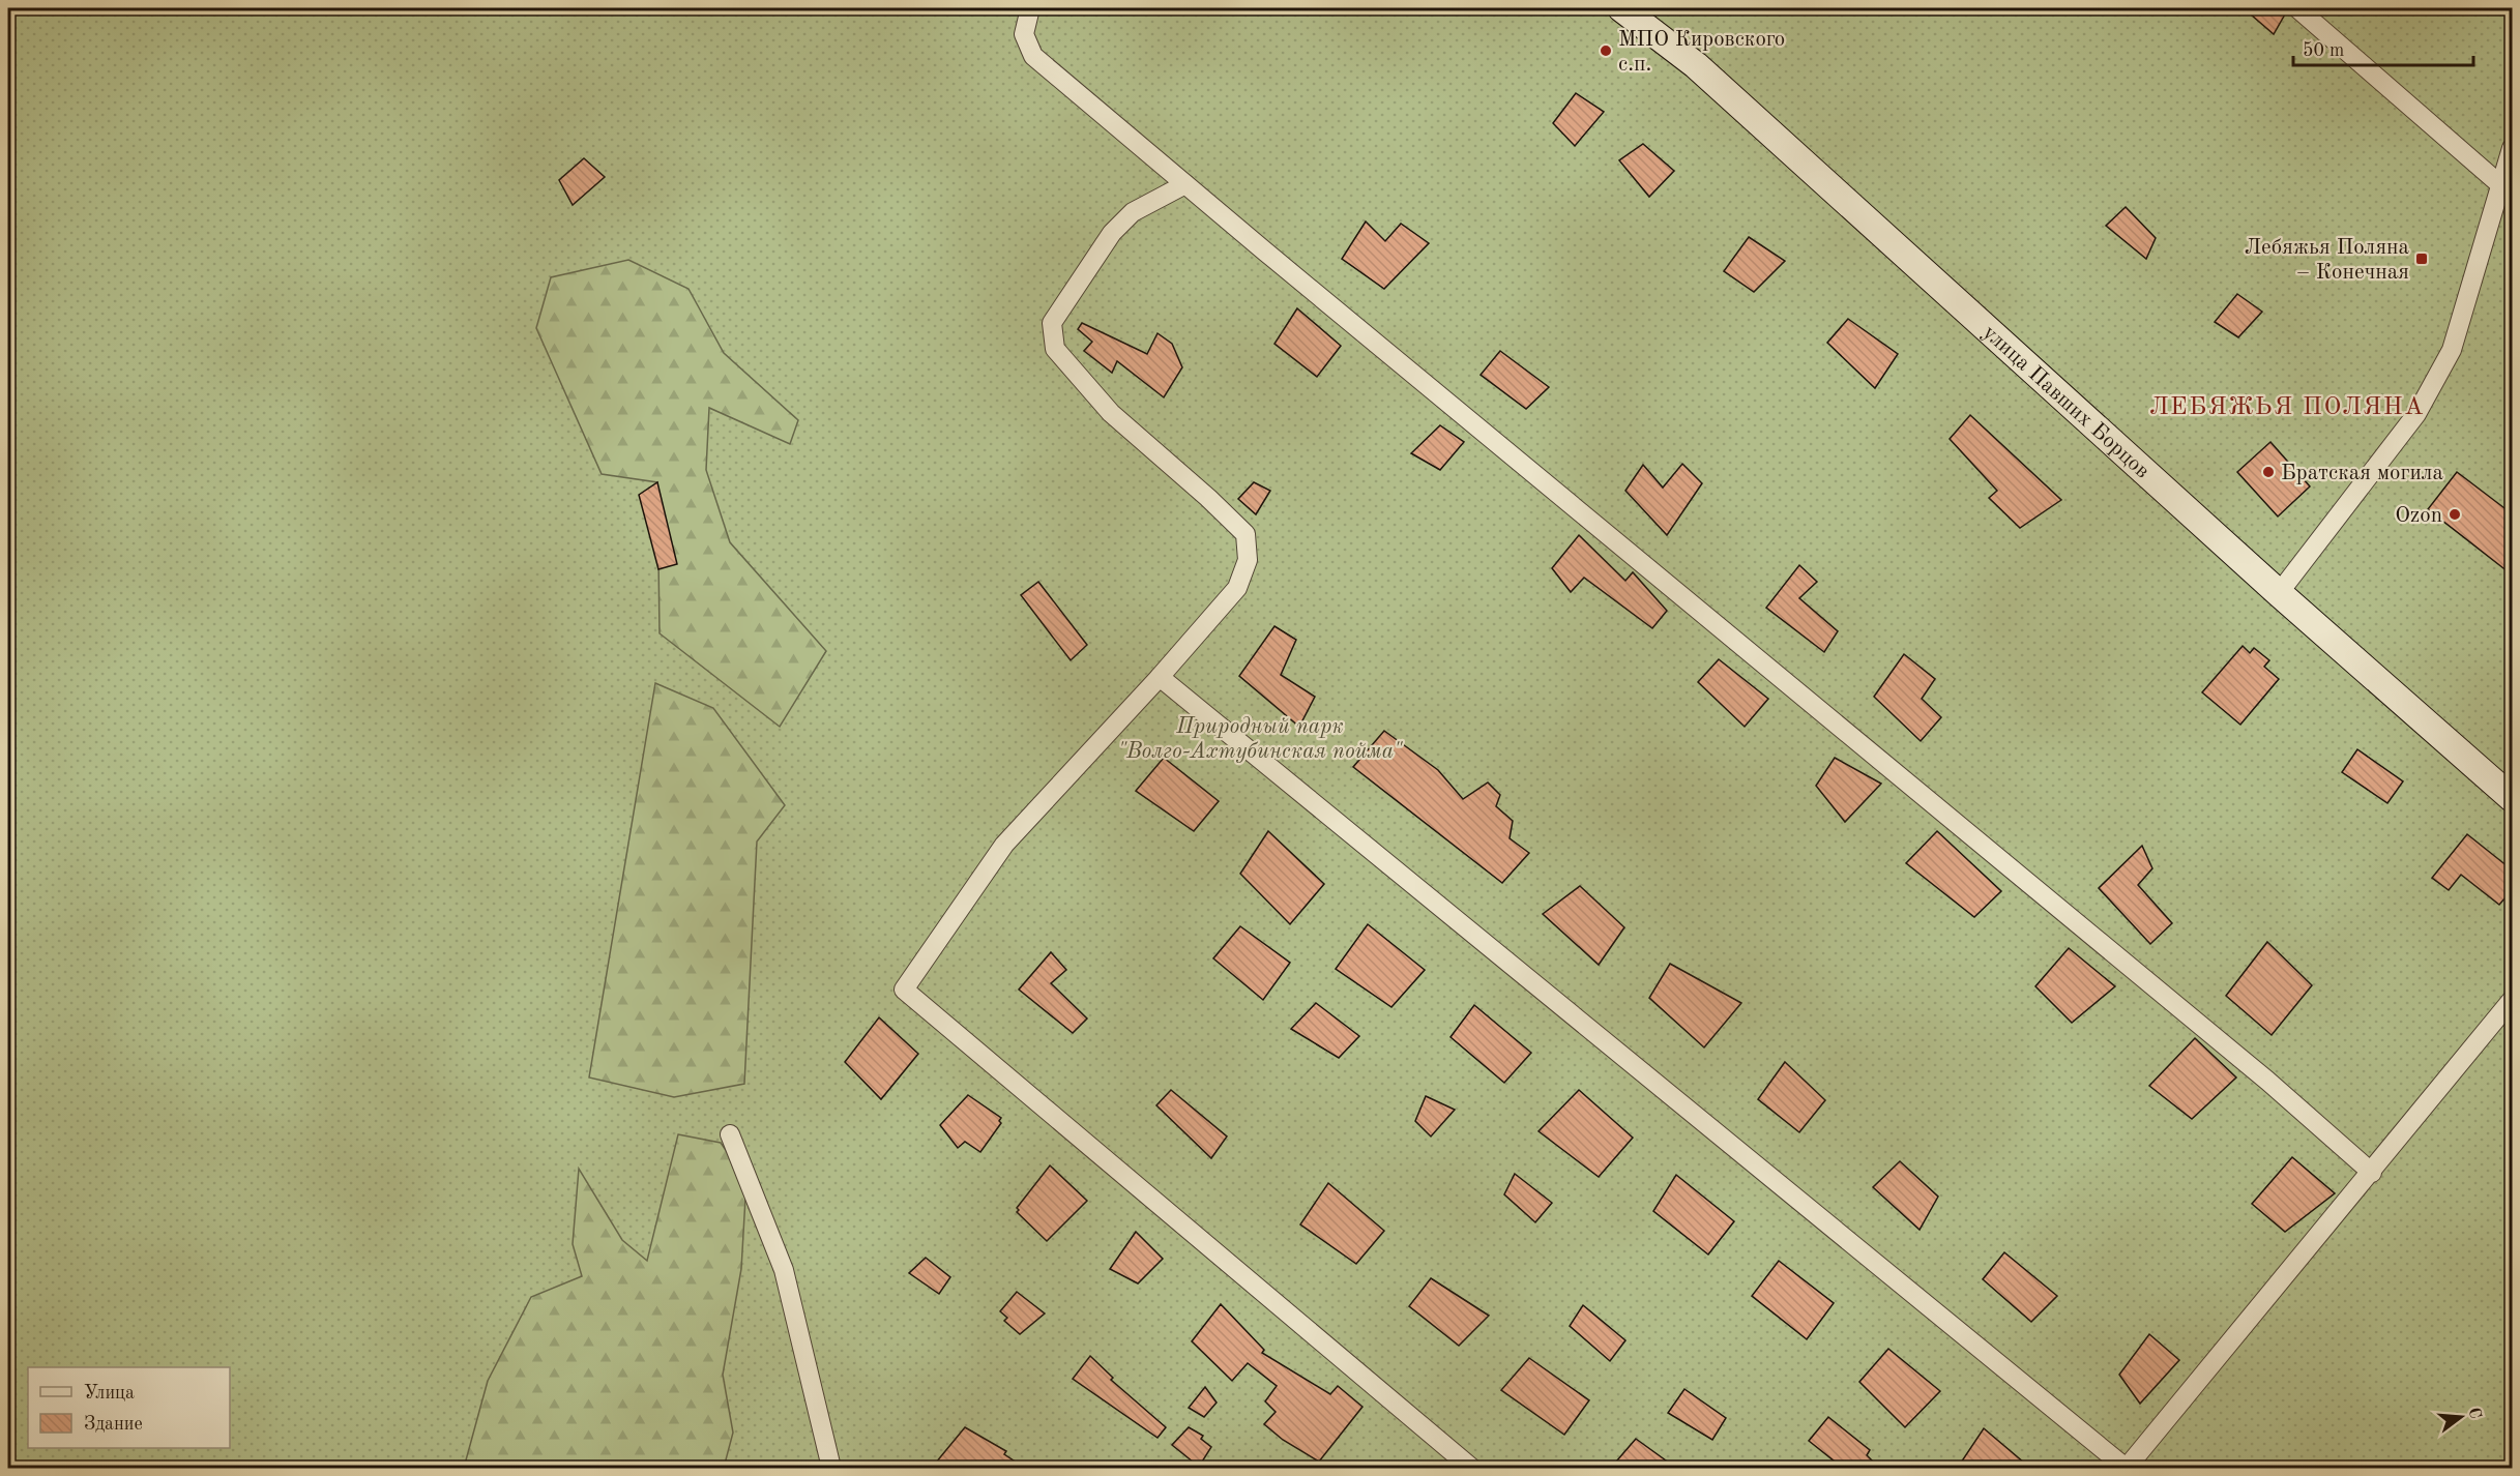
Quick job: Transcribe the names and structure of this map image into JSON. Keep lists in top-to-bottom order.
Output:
{
  "streets": {
    "street": ["улица Павших Борцов"]
  },
  "districts": ["ЛЕБЯЖЬЯ ПОЛЯНА"],
  "parks": ["Природный парк \"Волго-Ахтубинская пойма\""],
  "places": {
    "other": ["МПО Кировского с.п.", "Братская могила", "Ozon"],
    "transit": ["Лебяжья Поляна – Конечная"]
  },
  "legend": ["Улица", "Здание"],
  "scale_bar": "50 m",
  "north": "right"
}
